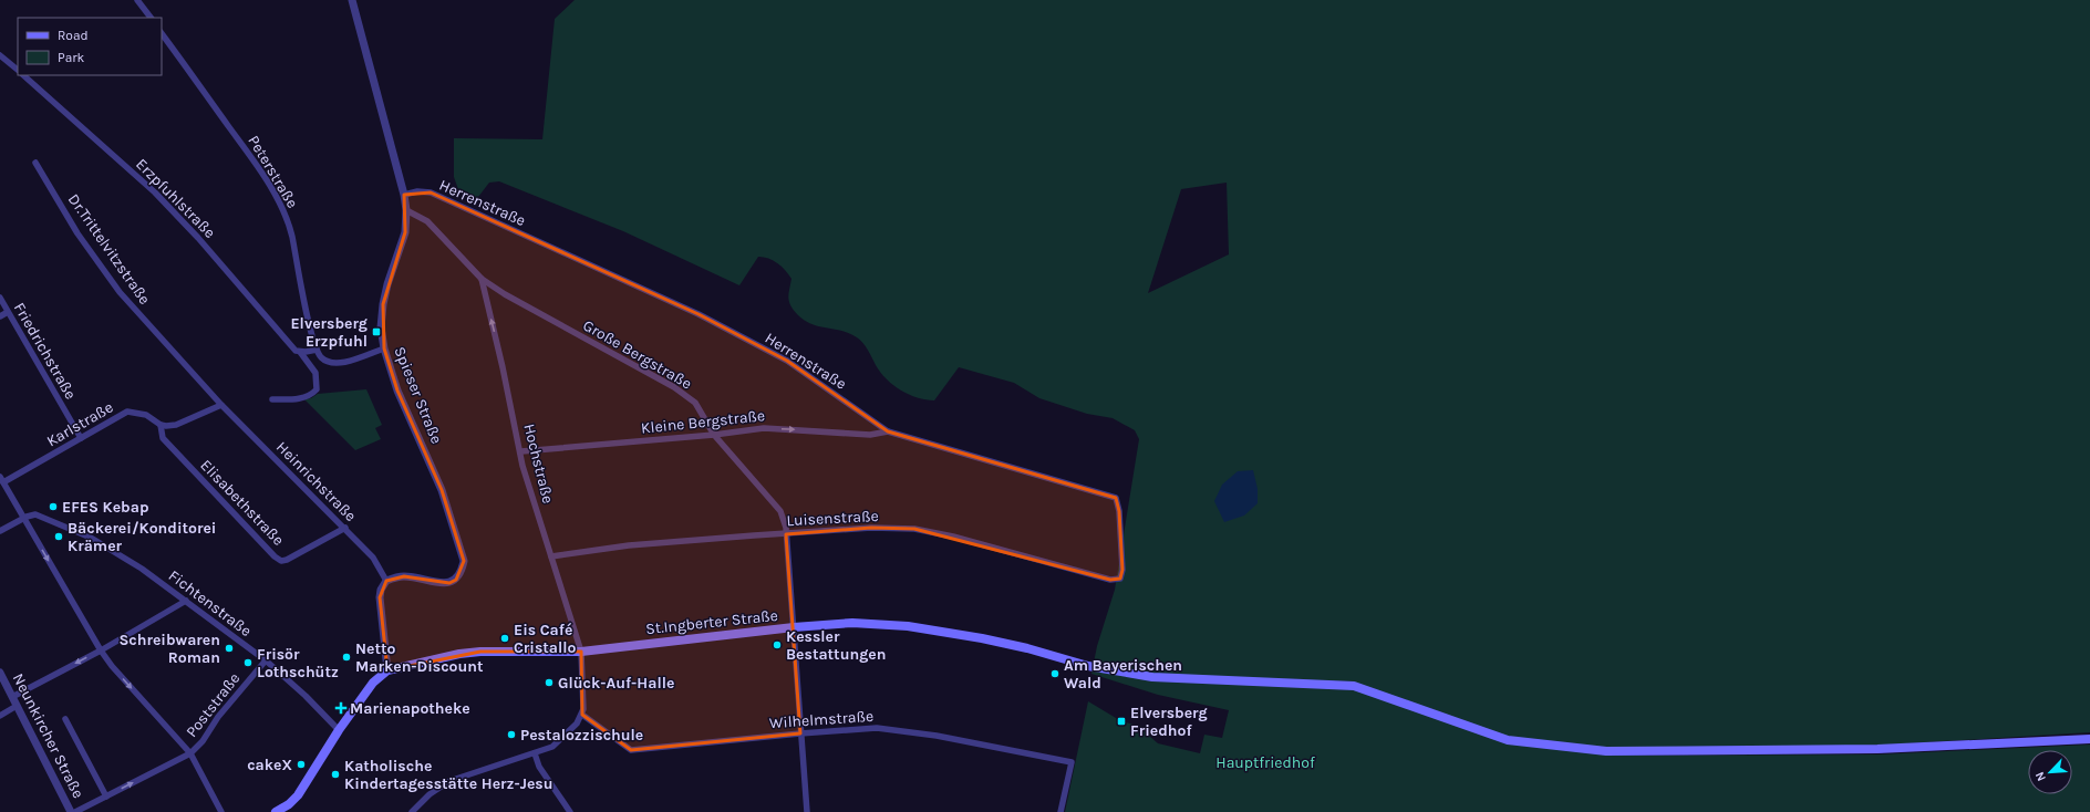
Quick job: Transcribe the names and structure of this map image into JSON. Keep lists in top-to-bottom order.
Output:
{
  "streets": {
    "main road": ["St.Ingberter Straße"],
    "street": [
      "Peterstraße",
      "Erzpfuhlstraße",
      "Herrenstraße",
      "Dr.Trittelvitzstraße",
      "Friedrichstraße",
      "Große Bergstraße",
      "Spieser Straße",
      "Kleine Bergstraße",
      "Karlstraße",
      "Hochstraße",
      "Heinrichstraße",
      "Elisabethstraße",
      "Luisenstraße",
      "Fichtenstraße",
      "Poststraße",
      "Wilhelmstraße",
      "Neunkircher Straße"
    ]
  },
  "crossings": [
    ["Herrenstraße", "Spieser Straße"],
    ["Herrenstraße", "Kleine Bergstraße"],
    ["Herrenstraße", "Luisenstraße"],
    ["Dr.Trittelvitzstraße", "Heinrichstraße"],
    ["Friedrichstraße", "Karlstraße"],
    ["Große Bergstraße", "Spieser Straße"],
    ["Große Bergstraße", "Kleine Bergstraße"],
    ["Große Bergstraße", "Hochstraße"],
    ["Große Bergstraße", "Luisenstraße"],
    ["Große Bergstraße", "St.Ingberter Straße"],
    ["Große Bergstraße", "Wilhelmstraße"],
    ["Spieser Straße", "Heinrichstraße"],
    ["Kleine Bergstraße", "Hochstraße"],
    ["Karlstraße", "Elisabethstraße"],
    ["Hochstraße", "Luisenstraße"],
    ["Hochstraße", "St.Ingberter Straße"],
    ["Hochstraße", "Wilhelmstraße"],
    ["Heinrichstraße", "Elisabethstraße"],
    ["Fichtenstraße", "St.Ingberter Straße"],
    ["Fichtenstraße", "Poststraße"]
  ],
  "one_way": ["Kleine Bergstraße", "Hochstraße", "Poststraße"],
  "parks": ["Hauptfriedhof"],
  "places": {
    "transit": ["Elversberg Erzpfuhl", "Elversberg Friedhof"],
    "other": [
      "EFES Kebap",
      "Bäckerei/Konditorei Krämer",
      "Eis Café Cristallo",
      "Kessler Bestattungen",
      "Schreibwaren Roman",
      "Netto Marken-Discount",
      "Frisör Lothschütz",
      "Am Bayerischen Wald",
      "Glück-Auf-Halle",
      "Pestalozzischule",
      "cakeX",
      "Katholische Kindertagesstätte Herz-Jesu"
    ],
    "health": ["Marienapotheke"]
  },
  "legend": ["Road", "Park"],
  "north": "bottom left"
}
